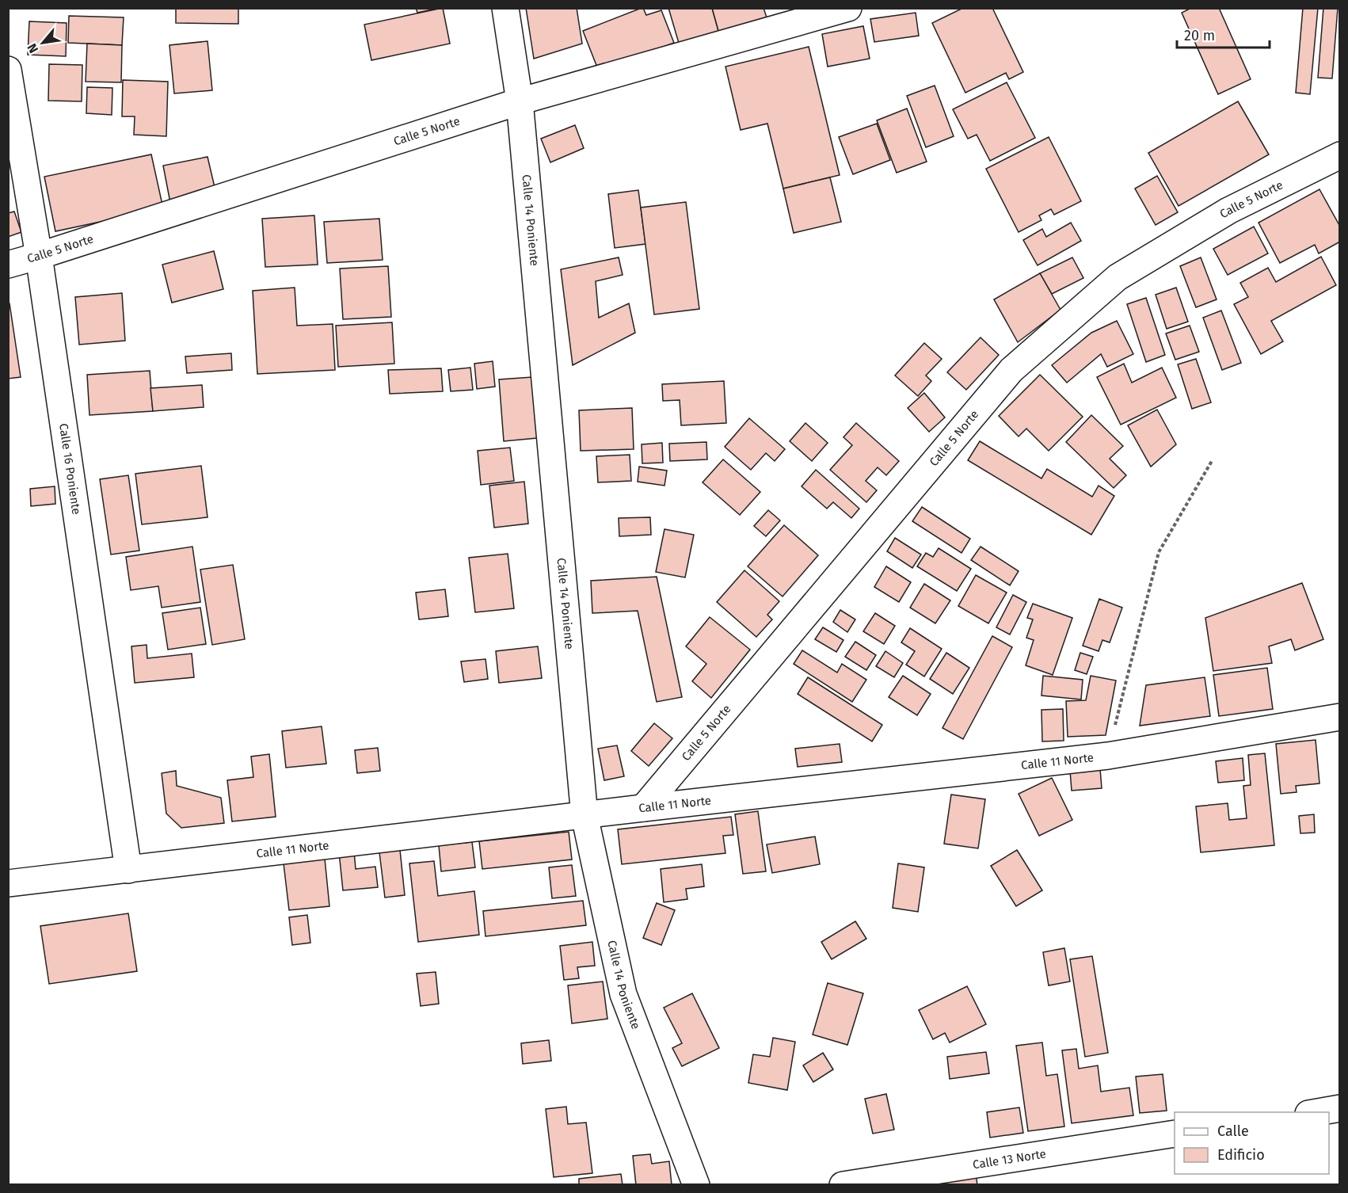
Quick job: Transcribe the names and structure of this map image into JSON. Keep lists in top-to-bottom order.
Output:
{
  "streets": {
    "street": [
      "Calle 5 Norte",
      "Calle 14 Poniente",
      "Calle 16 Poniente",
      "Calle 11 Norte",
      "Calle 13 Norte"
    ]
  },
  "crossings": [
    ["Calle 5 Norte", "Calle 14 Poniente"],
    ["Calle 5 Norte", "Calle 16 Poniente"],
    ["Calle 5 Norte", "Calle 11 Norte"],
    ["Calle 14 Poniente", "Calle 11 Norte"],
    ["Calle 16 Poniente", "Calle 11 Norte"]
  ],
  "legend": ["Calle", "Edificio"],
  "scale_bar": "20 m",
  "north": "bottom left"
}
